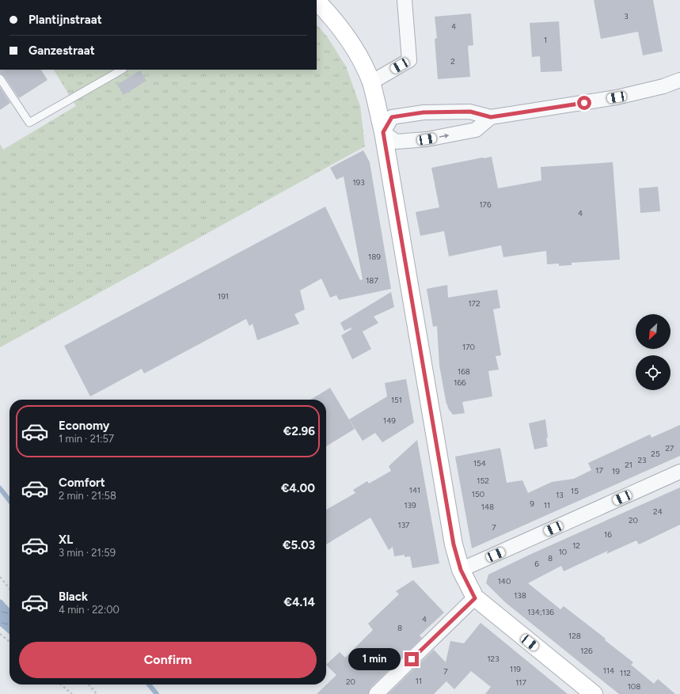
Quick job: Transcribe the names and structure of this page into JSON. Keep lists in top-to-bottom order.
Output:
{
  "house_numbers": [
    "3",
    "4",
    "1",
    "2",
    "193",
    "176",
    "4",
    "189",
    "187",
    "191",
    "172",
    "170",
    "168",
    "166",
    "151",
    "149",
    "27",
    "25",
    "23",
    "154",
    "21",
    "17",
    "19",
    "152",
    "141",
    "15",
    "150",
    "13",
    "9",
    "139",
    "11",
    "148",
    "24",
    "20",
    "137",
    "7",
    "16",
    "12",
    "10",
    "8",
    "6",
    "140",
    "138",
    "134;136",
    "4",
    "8",
    "128",
    "126",
    "123",
    "119",
    "114",
    "7",
    "112",
    "11",
    "20",
    "117",
    "108"
  ],
  "north": "bottom left",
  "page": {
    "banner": ["Plantijnstraat", "Ganzestraat"],
    "list": [
      {
        "name": "Economy",
        "note": "1 min · 21:57",
        "value": "€2.96"
      },
      {
        "name": "Comfort",
        "note": "2 min · 21:58",
        "value": "€4.00"
      },
      {
        "name": "XL",
        "note": "3 min · 21:59",
        "value": "€5.03"
      },
      {
        "name": "Black",
        "note": "4 min · 22:00",
        "value": "€4.14"
      }
    ],
    "buttons": "Confirm",
    "bubble": "1 min"
  }
}
